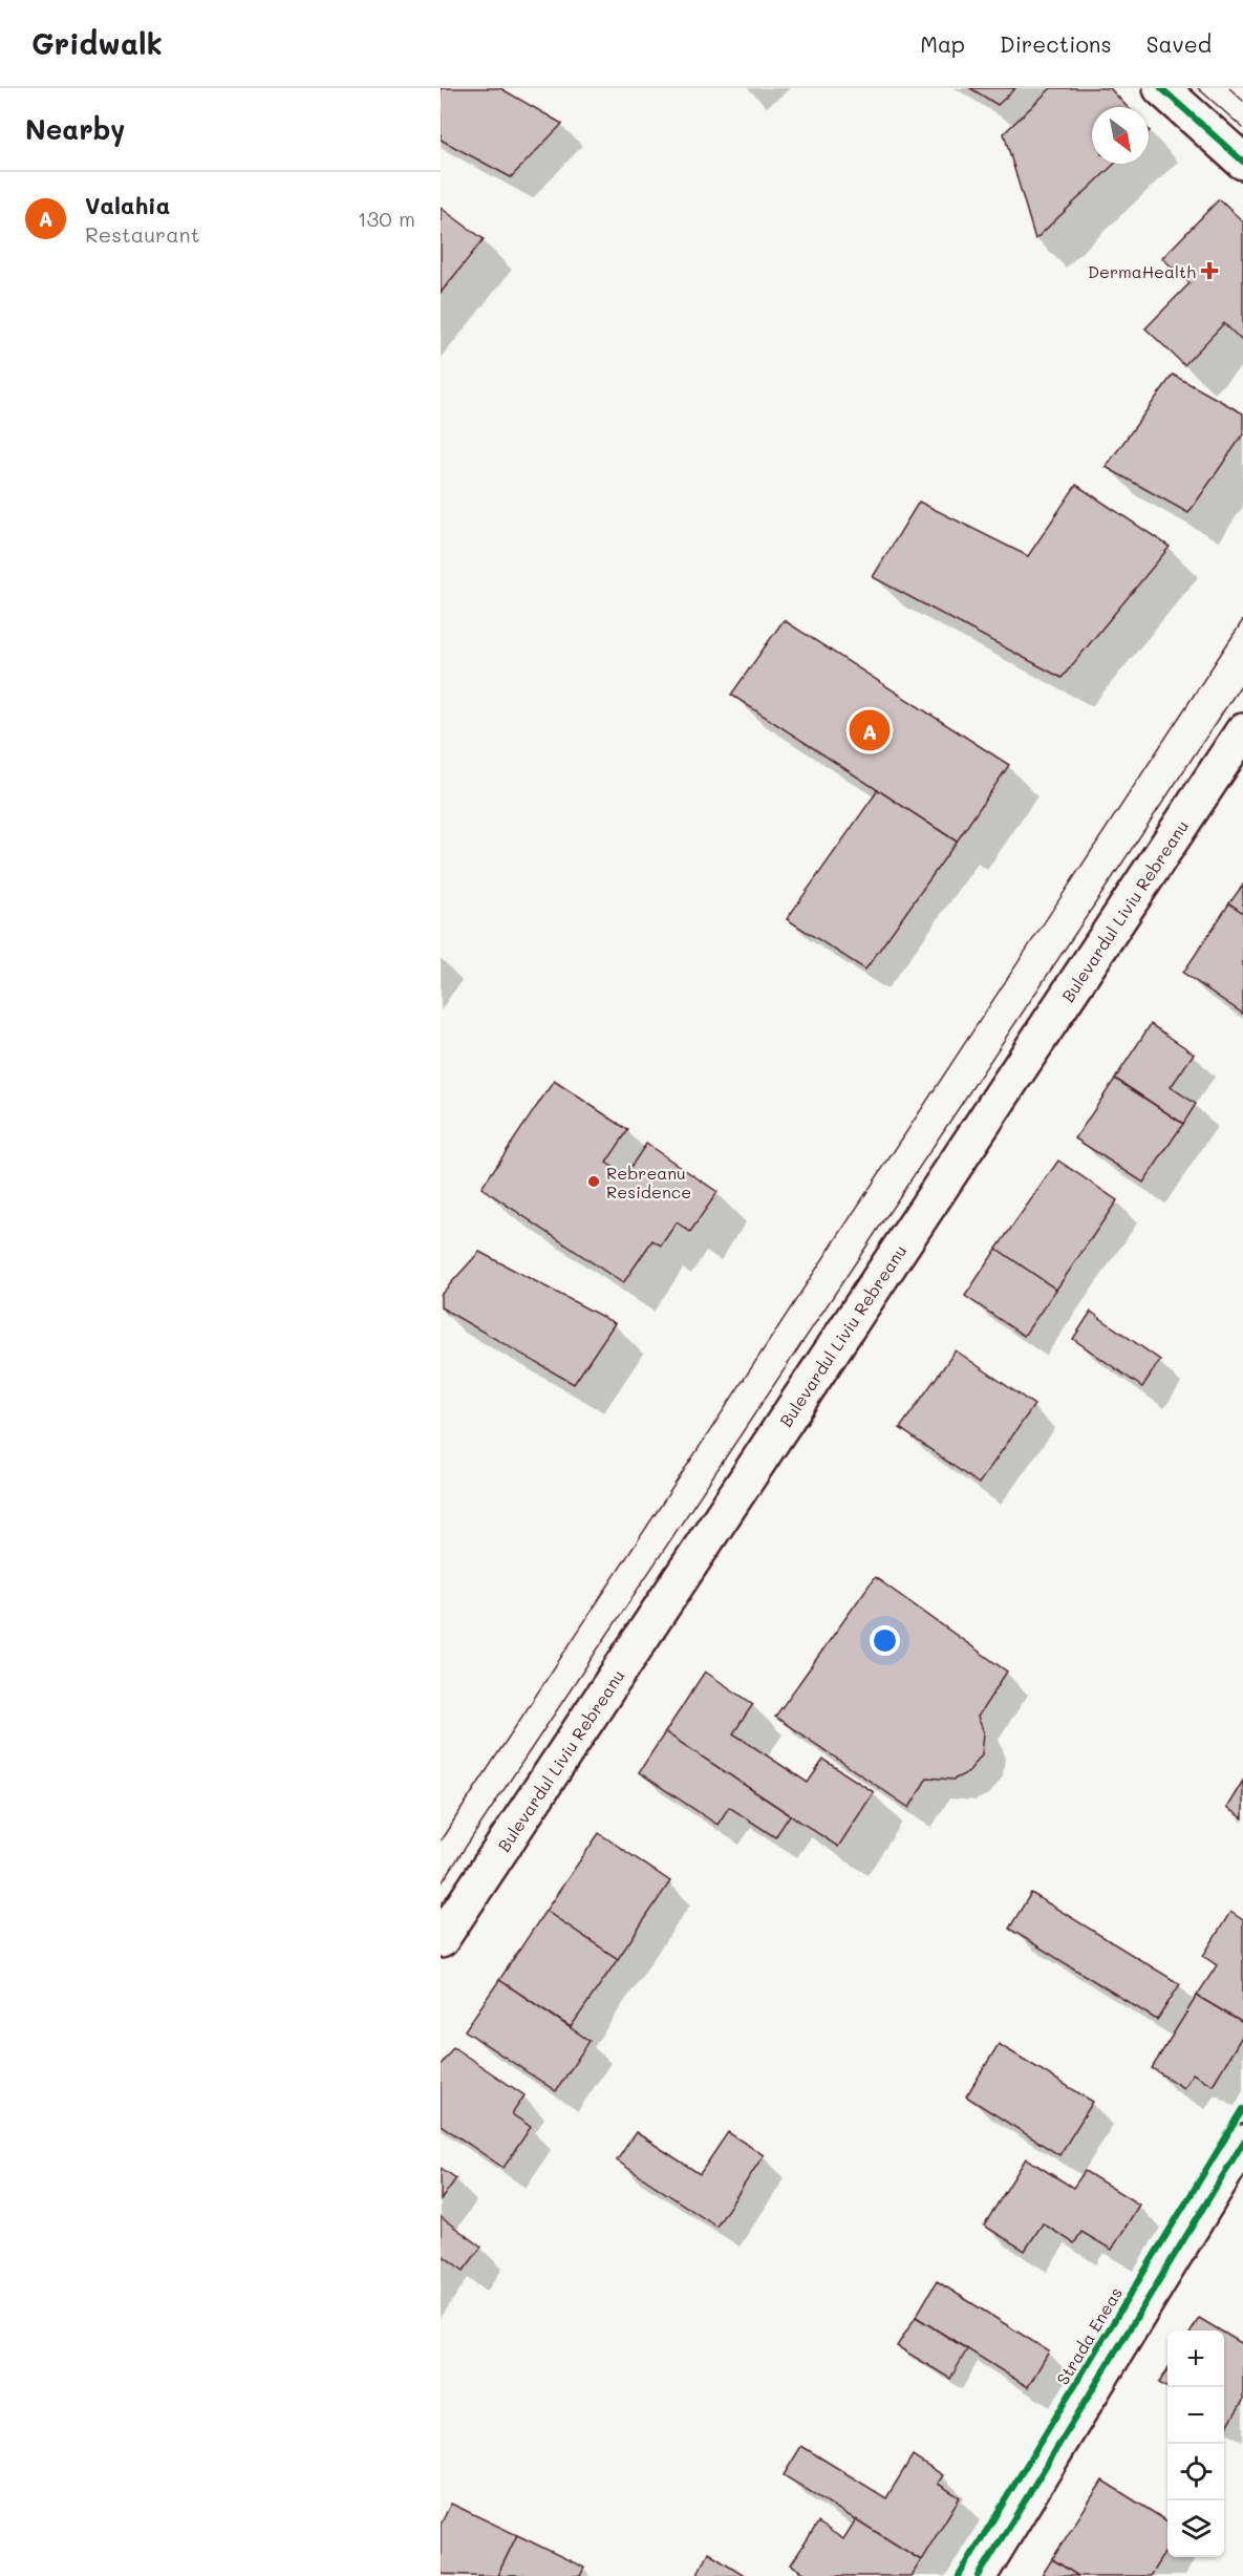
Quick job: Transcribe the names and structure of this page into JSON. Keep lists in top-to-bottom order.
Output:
{
  "streets": {
    "main road": ["Bulevardul Liviu Rebreanu", "Strada Eneas"]
  },
  "places": {
    "health": ["DermaHealth"],
    "other": ["Rebreanu Residence"]
  },
  "north": "bottom right",
  "page": {
    "header": "Gridwalk",
    "nav": ["Map", "Directions", "Saved"],
    "heading": "Nearby",
    "list": [
      {
        "mark": "A",
        "name": "Valahia",
        "note": "Restaurant",
        "value": "130 m"
      }
    ],
    "pins": "A",
    "map_buttons": ["+", "−"]
  }
}
